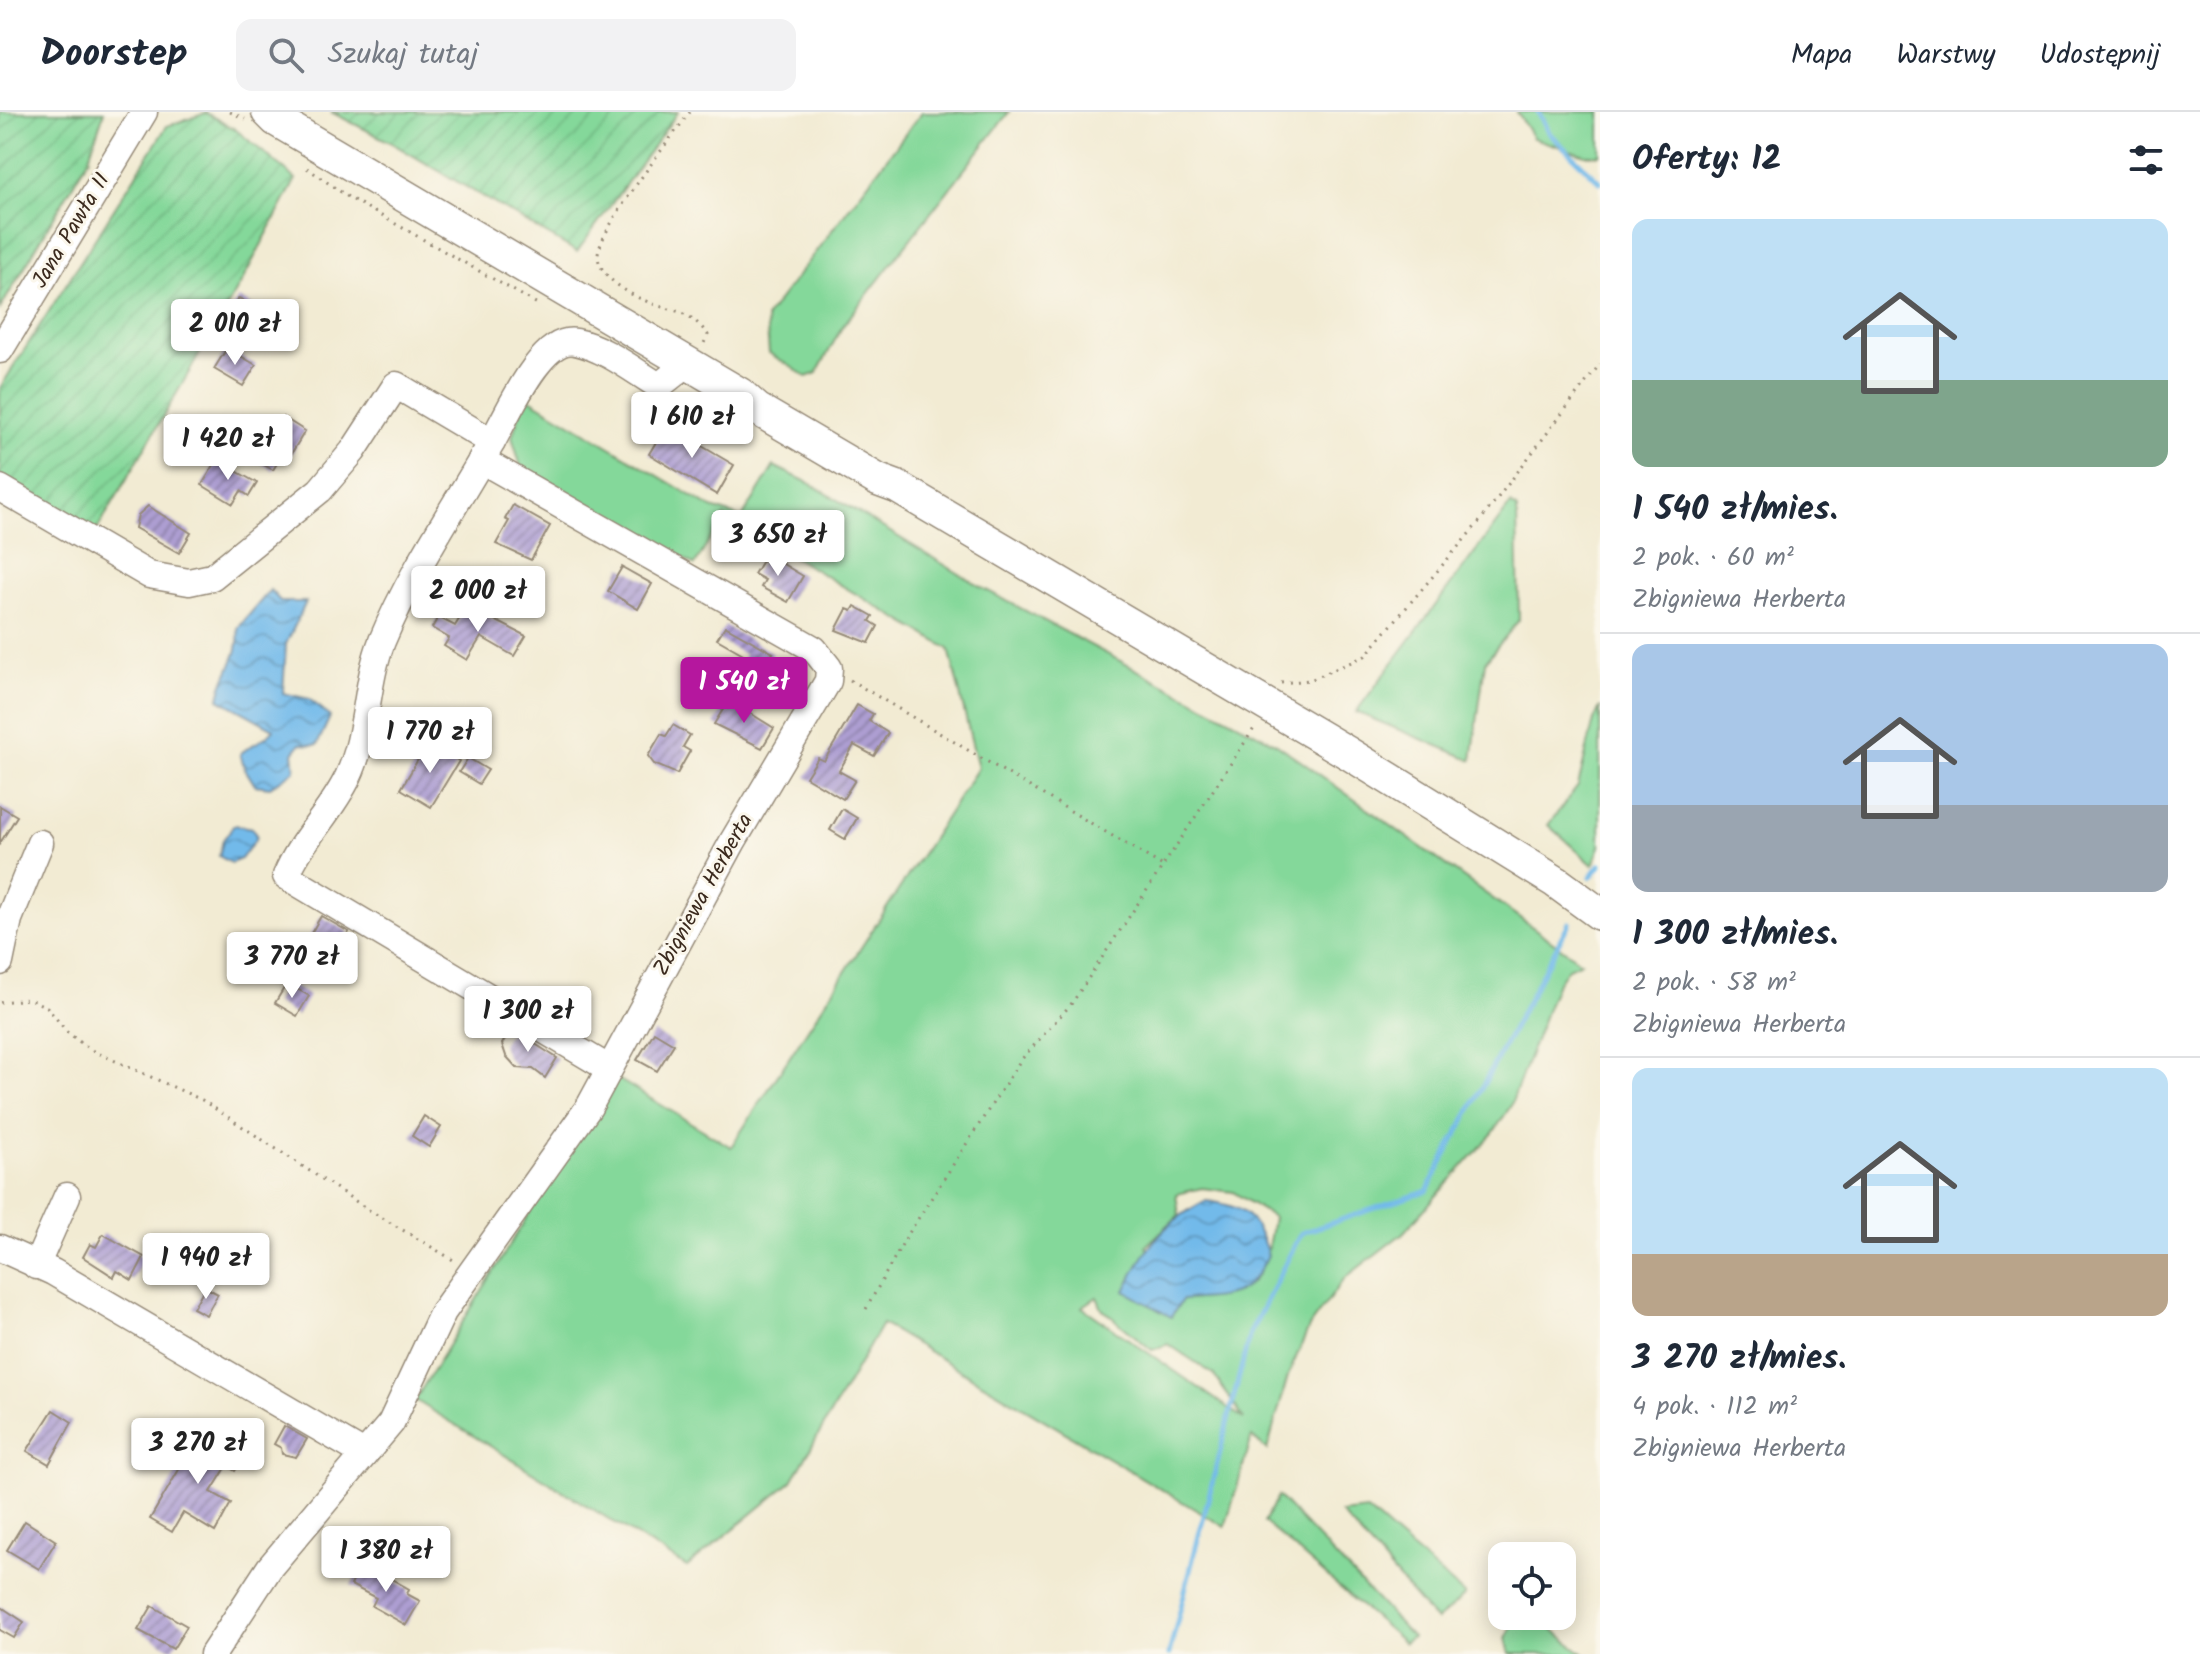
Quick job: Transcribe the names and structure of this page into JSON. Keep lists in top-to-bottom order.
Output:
{
  "streets": {
    "street": ["Jana Pawła II", "Zbigniewa Herberta"]
  },
  "page": {
    "header": "Doorstep",
    "search": "Szukaj tutaj",
    "nav": ["Mapa", "Warstwy", "Udostępnij"],
    "heading": "Oferty: 12",
    "list": [
      {
        "name": "1 540 zł/mies.",
        "note": "2 pok. · 60 m² · Zbigniewa Herberta"
      },
      {
        "name": "1 300 zł/mies.",
        "note": "2 pok. · 58 m² · Zbigniewa Herberta"
      },
      {
        "name": "3 270 zł/mies.",
        "note": "4 pok. · 112 m² · Zbigniewa Herberta"
      }
    ],
    "price": [
      "2 010 zł",
      "1 610 zł",
      "1 420 zł",
      "3 650 zł",
      "2 000 zł",
      "1 540 zł",
      "1 770 zł",
      "3 770 zł",
      "1 300 zł",
      "1 940 zł",
      "3 270 zł",
      "1 380 zł"
    ]
  }
}
